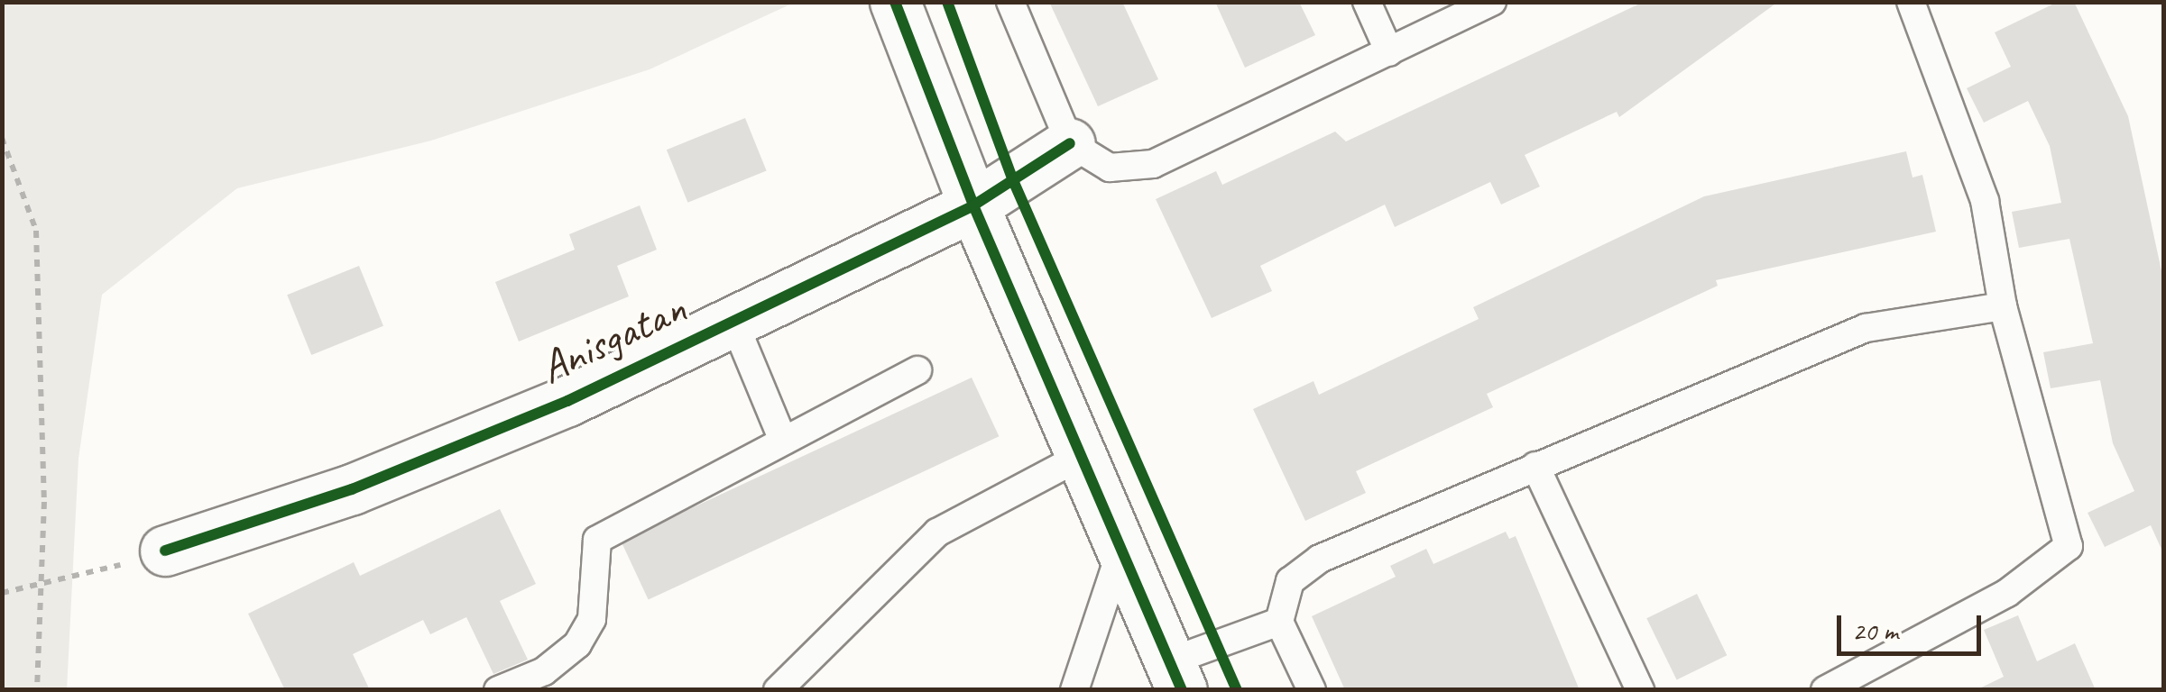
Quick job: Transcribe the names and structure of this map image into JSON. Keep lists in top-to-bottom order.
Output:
{
  "streets": {
    "street": ["Anisgatan"]
  },
  "scale_bar": "20 m"
}
